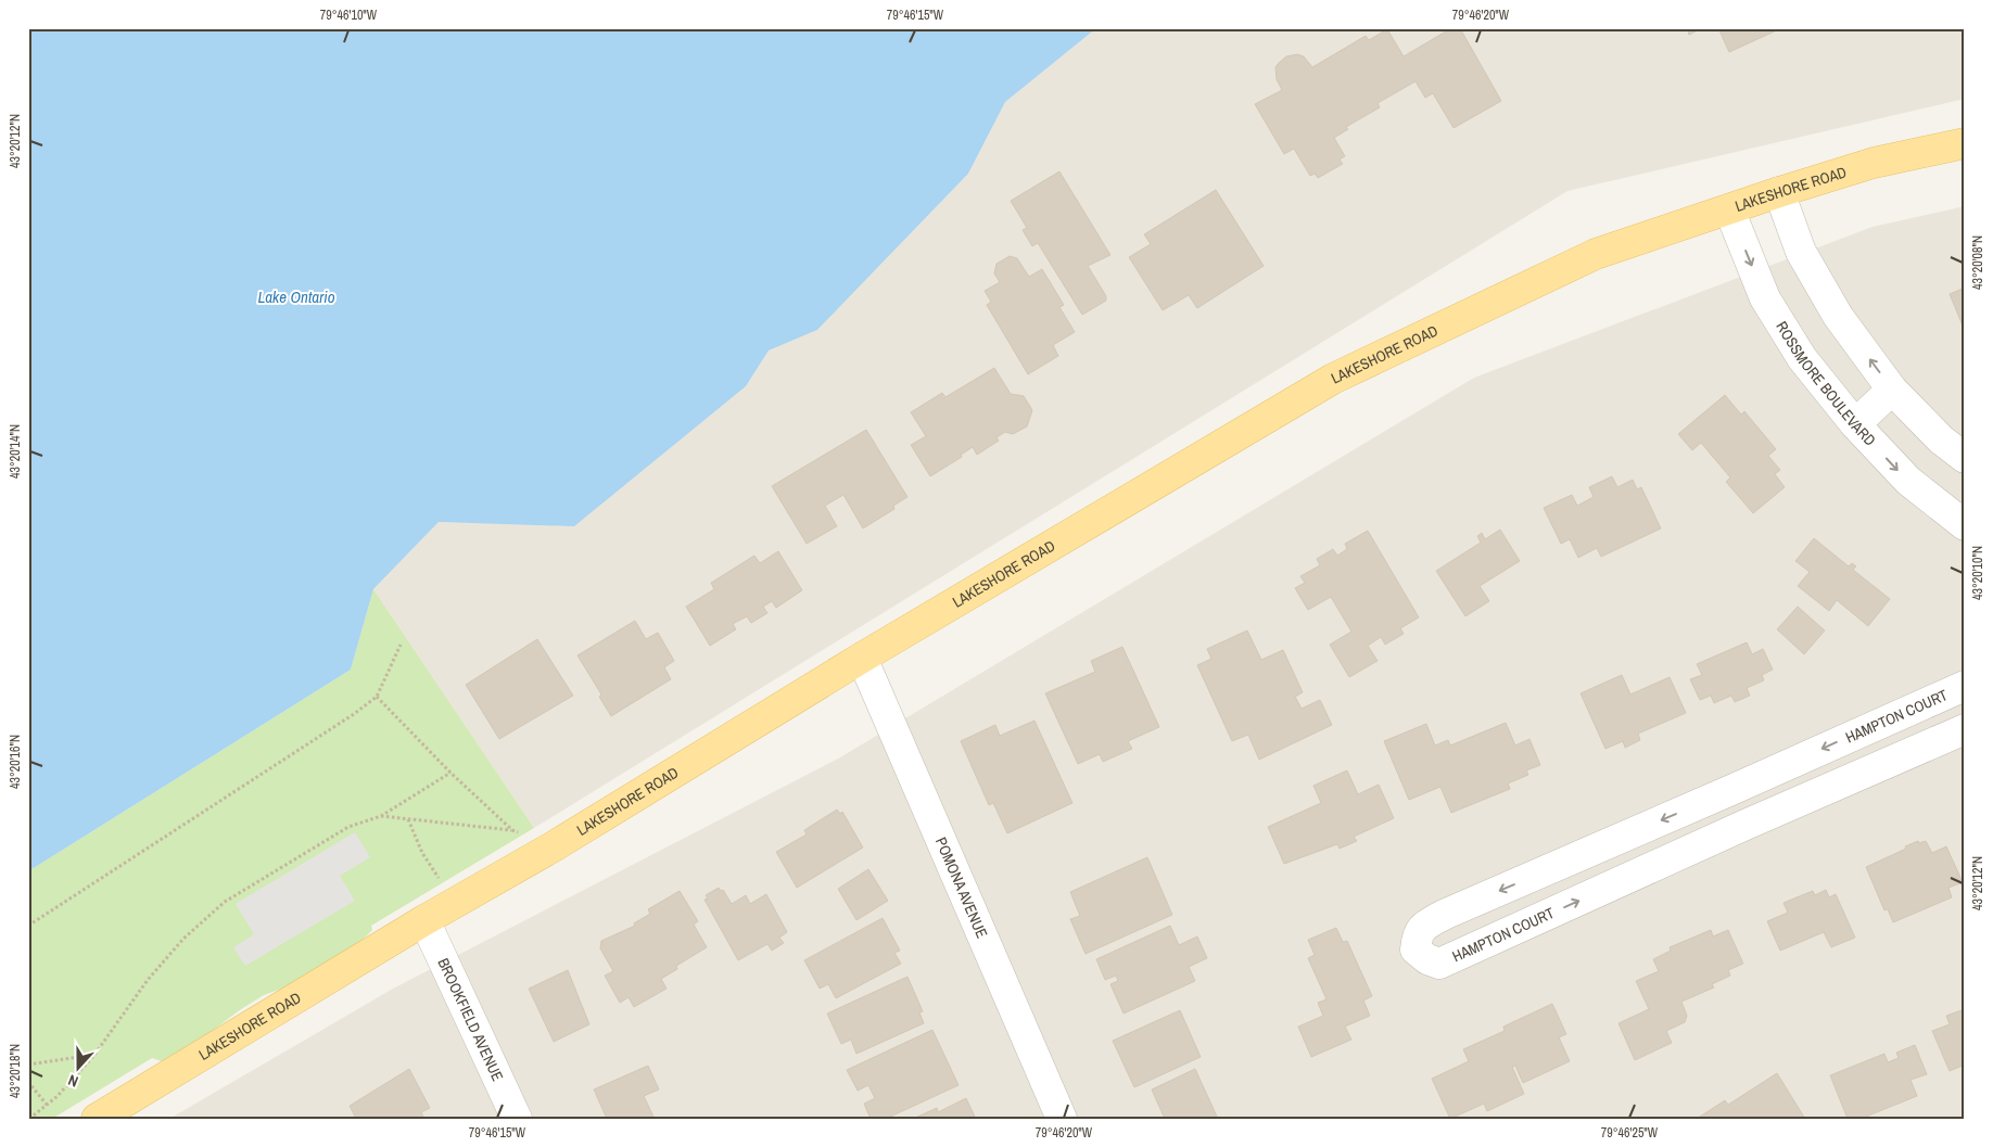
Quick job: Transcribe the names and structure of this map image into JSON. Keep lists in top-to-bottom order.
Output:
{
  "streets": {
    "main road": ["LAKESHORE ROAD"],
    "street": [
      "ROSSMORE BOULEVARD",
      "HAMPTON COURT",
      "POMONA AVENUE",
      "BROOKFIELD AVENUE"
    ]
  },
  "crossings": [
    ["LAKESHORE ROAD", "ROSSMORE BOULEVARD"],
    ["LAKESHORE ROAD", "POMONA AVENUE"],
    ["LAKESHORE ROAD", "BROOKFIELD AVENUE"]
  ],
  "water": ["Lake Ontario"],
  "north": "bottom",
  "coordinates": [
    "79°46'10\"W",
    "79°46'15\"W",
    "79°46'20\"W",
    "43°20'12\"N",
    "43°20'08\"N",
    "43°20'14\"N",
    "43°20'10\"N",
    "43°20'16\"N",
    "43°20'18\"N",
    "79°46'25\"W"
  ]
}
